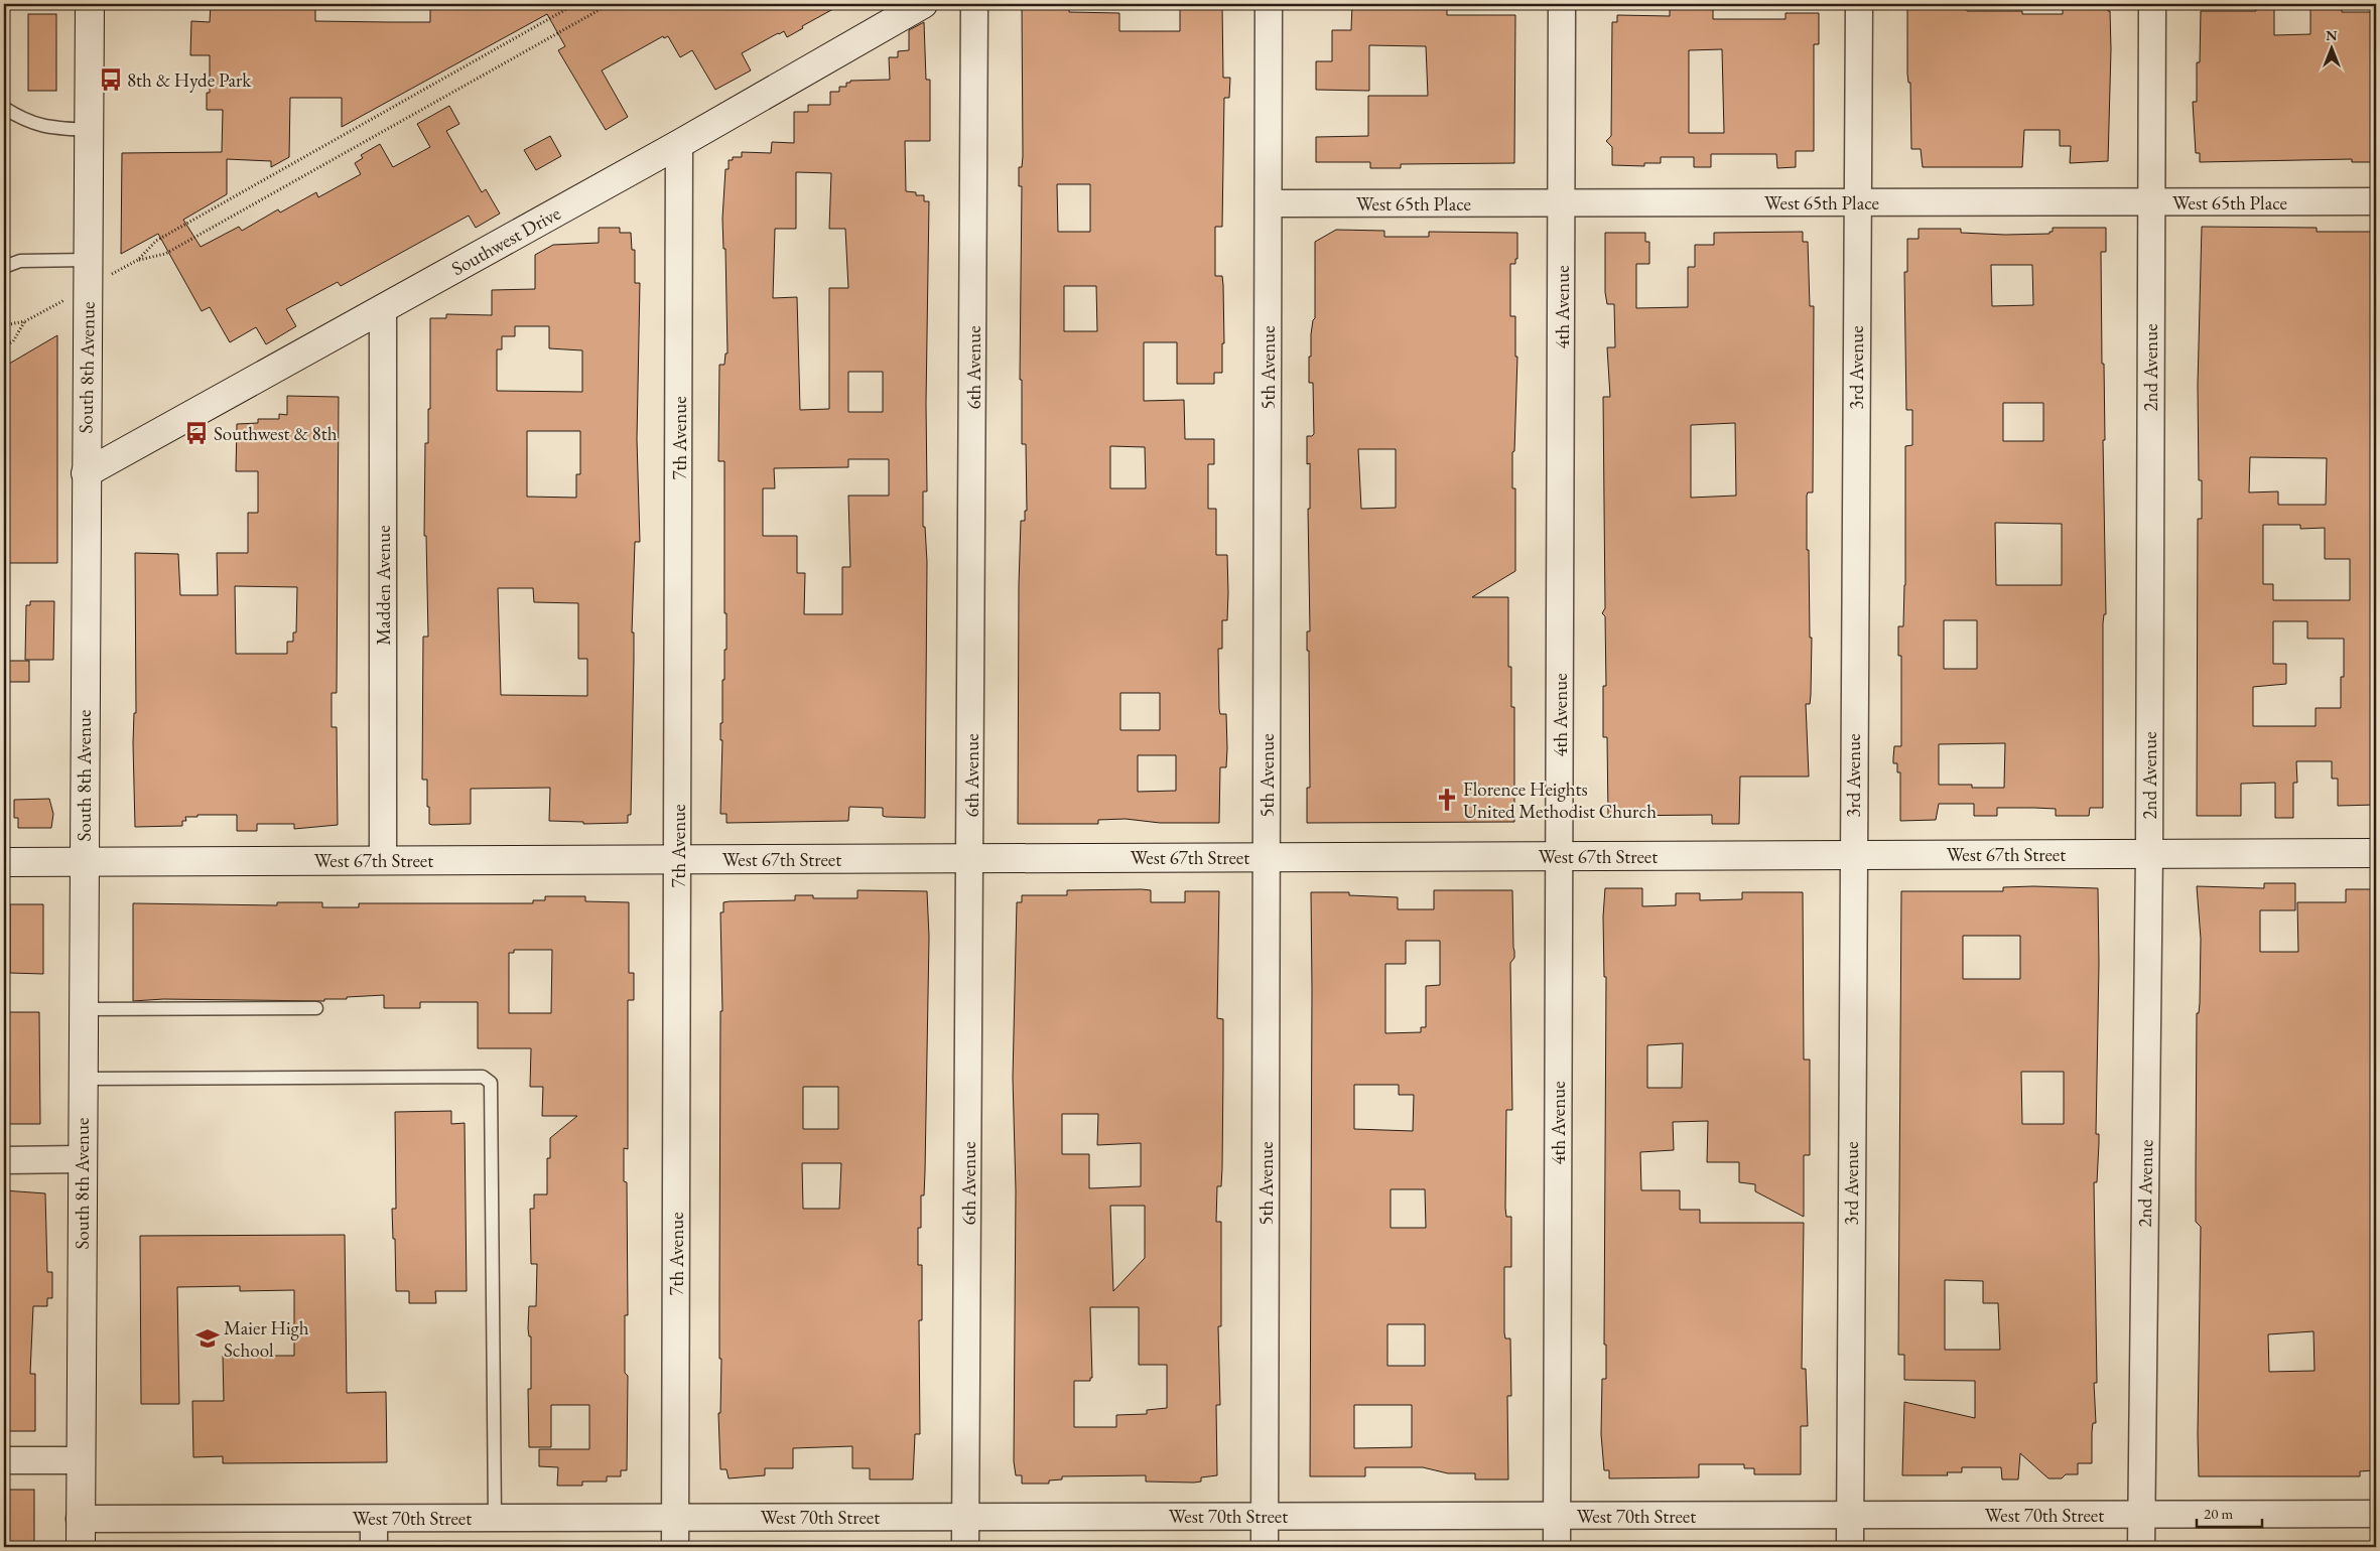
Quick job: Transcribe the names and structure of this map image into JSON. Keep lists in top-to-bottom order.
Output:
{
  "streets": {
    "street": [
      "West 65th Place",
      "Southwest Drive",
      "4th Avenue",
      "South 8th Avenue",
      "6th Avenue",
      "5th Avenue",
      "3rd Avenue",
      "2nd Avenue",
      "7th Avenue",
      "Madden Avenue",
      "West 67th Street",
      "West 70th Street"
    ]
  },
  "crossings": [
    ["West 65th Place", "4th Avenue"],
    ["West 65th Place", "5th Avenue"],
    ["West 65th Place", "3rd Avenue"],
    ["West 65th Place", "2nd Avenue"],
    ["Southwest Drive", "South 8th Avenue"],
    ["Southwest Drive", "7th Avenue"],
    ["Southwest Drive", "Madden Avenue"],
    ["4th Avenue", "West 67th Street"],
    ["4th Avenue", "West 70th Street"],
    ["South 8th Avenue", "West 67th Street"],
    ["South 8th Avenue", "West 70th Street"],
    ["6th Avenue", "West 67th Street"],
    ["6th Avenue", "West 70th Street"],
    ["5th Avenue", "West 67th Street"],
    ["5th Avenue", "West 70th Street"],
    ["3rd Avenue", "West 67th Street"],
    ["3rd Avenue", "West 70th Street"],
    ["2nd Avenue", "West 67th Street"],
    ["2nd Avenue", "West 70th Street"],
    ["7th Avenue", "West 67th Street"],
    ["7th Avenue", "West 70th Street"],
    ["Madden Avenue", "West 67th Street"]
  ],
  "places": {
    "bus stop": ["8th & Hyde Park", "Southwest & 8th"],
    "church": ["Florence Heights United Methodist Church"],
    "school or university": ["Maier High School"]
  },
  "scale_bar": "20 m",
  "north": "top"
}
